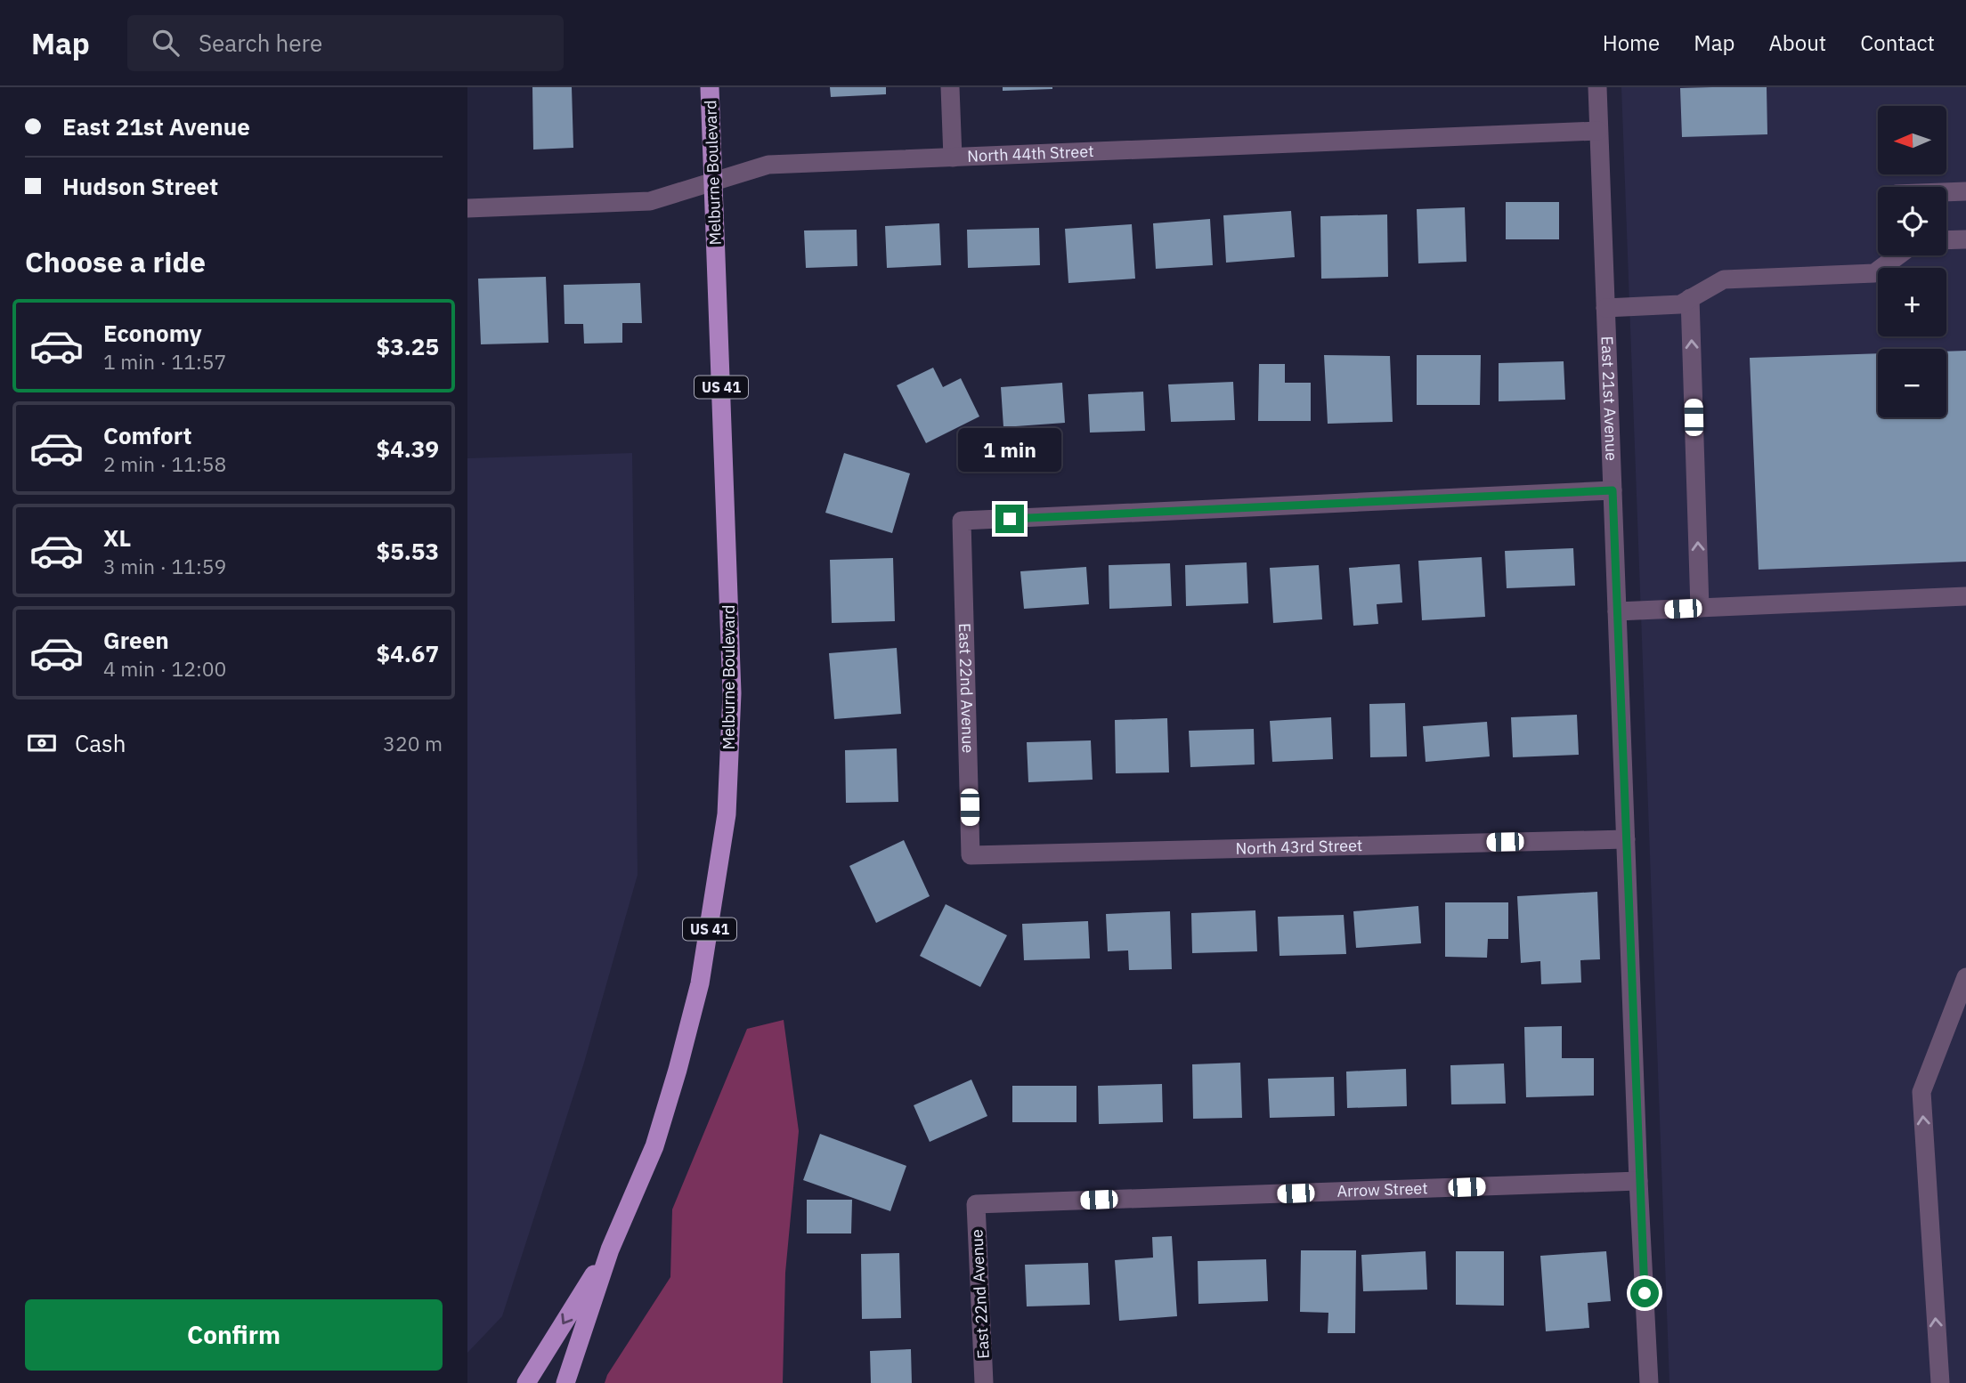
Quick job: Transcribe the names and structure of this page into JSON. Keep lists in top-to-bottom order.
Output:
{
  "streets": {
    "main road": ["Melburne Boulevard", "US 41"],
    "street": [
      "North 44th Street",
      "East 21st Avenue",
      "East 22nd Avenue",
      "North 43rd Street",
      "Arrow Street"
    ]
  },
  "crossings": [
    ["North 44th Street", "Melburne Boulevard"],
    ["North 44th Street", "East 21st Avenue"],
    ["East 21st Avenue", "East 22nd Avenue"],
    ["East 21st Avenue", "North 43rd Street"],
    ["East 21st Avenue", "Arrow Street"],
    ["East 22nd Avenue", "North 43rd Street"],
    ["East 22nd Avenue", "Arrow Street"]
  ],
  "north": "left",
  "page": {
    "header": "Map",
    "search": "Search here",
    "nav": [
      "Home",
      "Map",
      "About",
      "Contact"
    ],
    "banner": ["East 21st Avenue", "Hudson Street"],
    "map_buttons": ["+", "−"],
    "heading": "Choose a ride",
    "list": [
      {
        "name": "Economy",
        "note": "1 min · 11:57",
        "value": "$3.25"
      },
      {
        "name": "Comfort",
        "note": "2 min · 11:58",
        "value": "$4.39"
      },
      {
        "name": "XL",
        "note": "3 min · 11:59",
        "value": "$5.53"
      },
      {
        "name": "Green",
        "note": "4 min · 12:00",
        "value": "$4.67"
      }
    ],
    "bubble": "1 min",
    "pay": ["Cash", "320 m"],
    "buttons": "Confirm"
  }
}
